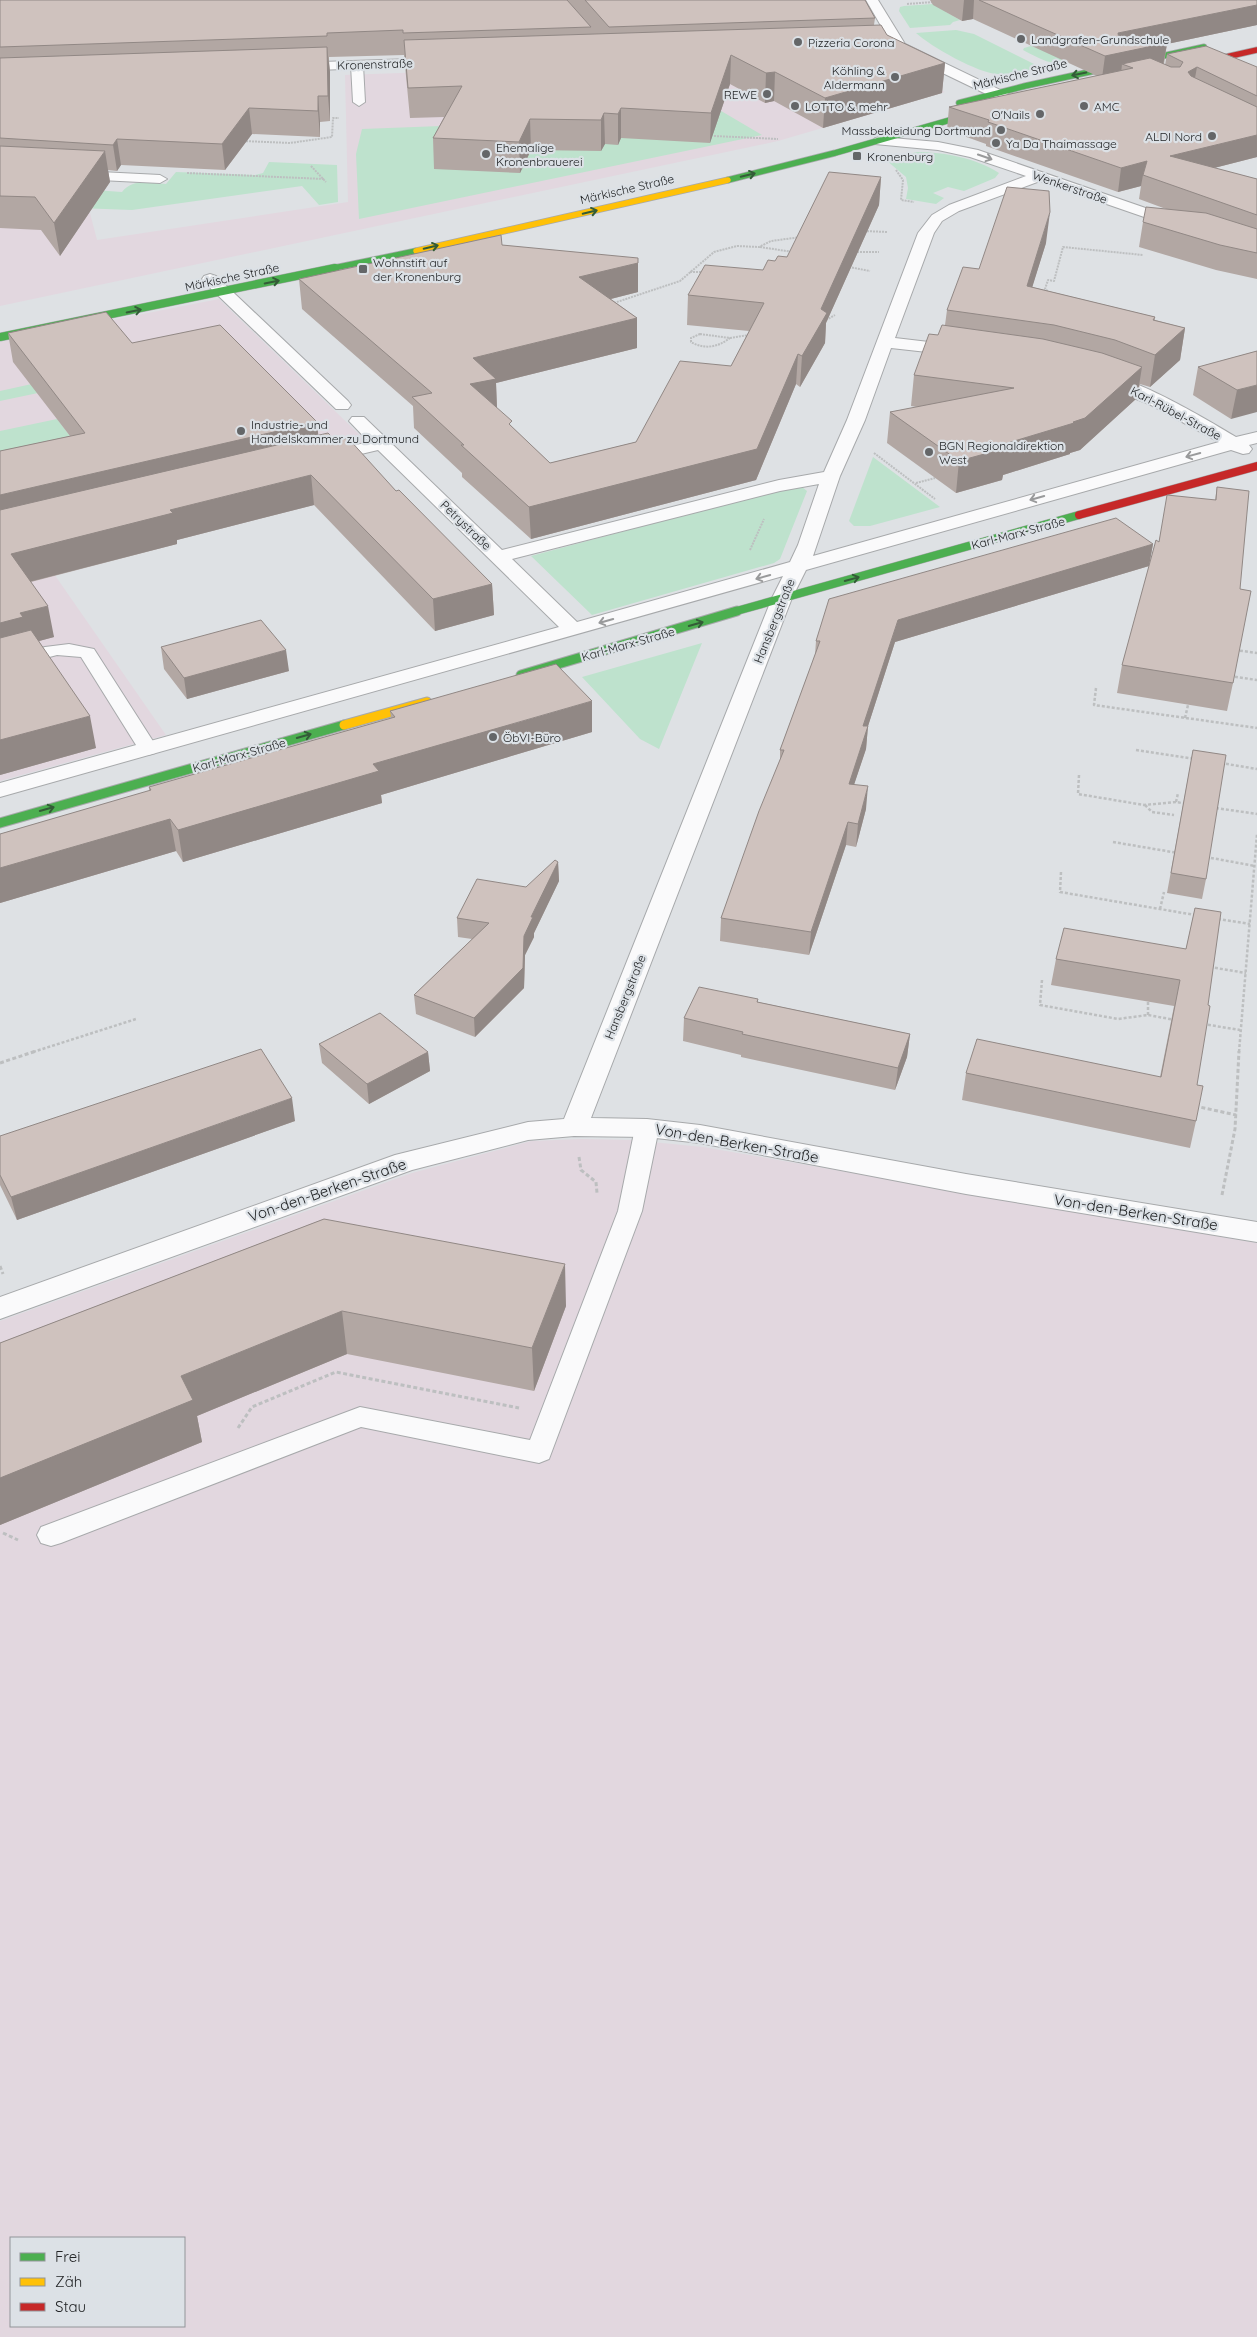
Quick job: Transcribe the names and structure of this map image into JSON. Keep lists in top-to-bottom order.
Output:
{
  "streets": {
    "main road": ["Märkische Straße", "Karl-Marx-Straße"],
    "street": [
      "Kronenstraße",
      "Wenkerstraße",
      "Karl-Rübel-Straße",
      "Petrystraße",
      "Hansbergstraße",
      "Von-den-Berken-Straße"
    ]
  },
  "crossings": [
    ["Märkische Straße", "Wenkerstraße"],
    ["Wenkerstraße", "Hansbergstraße"],
    ["Karl-Rübel-Straße", "Karl-Marx-Straße"],
    ["Petrystraße", "Karl-Marx-Straße"],
    ["Karl-Marx-Straße", "Hansbergstraße"],
    ["Hansbergstraße", "Von-den-Berken-Straße"]
  ],
  "places": {
    "other": [
      "Landgrafen-Grundschule",
      "Pizzeria Corona",
      "Köhling & Aldermann",
      "REWE",
      "LOTTO & mehr",
      "AMC",
      "O'Nails",
      "Massbekleidung Dortmund",
      "ALDI Nord",
      "Ya Da Thaimassage",
      "Ehemalige Kronenbrauerei",
      "Industrie- und Handelskammer zu Dortmund",
      "BGN Regionaldirektion West",
      "ÖbVI-Büro"
    ],
    "transit": ["Kronenburg", "Wohnstift auf der Kronenburg"]
  },
  "legend": ["Frei", "Zäh", "Stau"]
}
